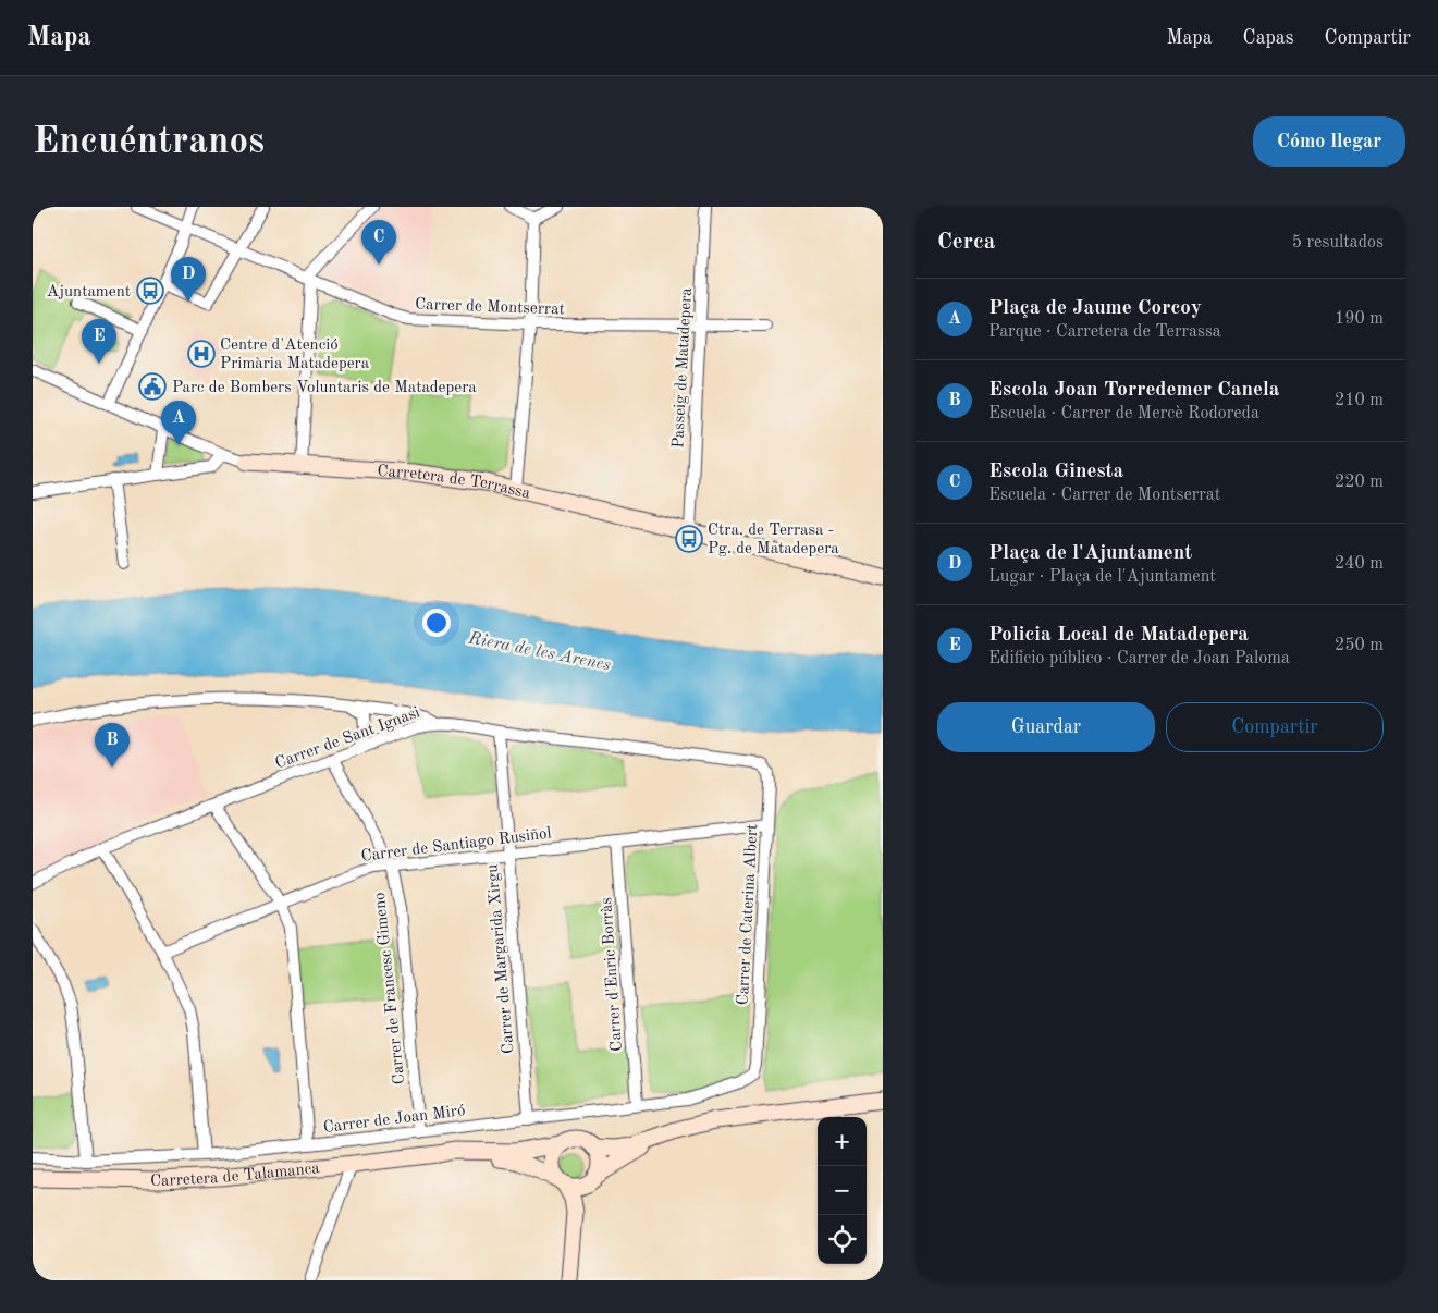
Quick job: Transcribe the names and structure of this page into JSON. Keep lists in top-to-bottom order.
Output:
{
  "streets": {
    "street": [
      "Carrer de Montserrat",
      "Passeig de Matadepera",
      "Carretera de Terrassa",
      "Carrer de Sant Ignasi",
      "Carrer de Santiago Rusiñol",
      "Carrer de Caterina Albert",
      "Carrer de Margarida Xirgu",
      "Carrer d'Enric Borràs",
      "Carrer de Francesc Gimeno",
      "Carrer de Joan Miró",
      "Carretera de Talamanca"
    ]
  },
  "crossings": [
    ["Carrer de Montserrat", "Passeig de Matadepera"],
    ["Passeig de Matadepera", "Carretera de Terrassa"],
    ["Carrer de Sant Ignasi", "Carrer de Caterina Albert"],
    ["Carrer de Sant Ignasi", "Carrer de Margarida Xirgu"],
    ["Carrer de Sant Ignasi", "Carrer de Francesc Gimeno"],
    ["Carrer de Santiago Rusiñol", "Carrer de Caterina Albert"],
    ["Carrer de Santiago Rusiñol", "Carrer de Margarida Xirgu"],
    ["Carrer de Santiago Rusiñol", "Carrer d'Enric Borràs"],
    ["Carrer de Santiago Rusiñol", "Carrer de Francesc Gimeno"],
    ["Carrer de Caterina Albert", "Carrer de Joan Miró"],
    ["Carrer de Margarida Xirgu", "Carrer de Joan Miró"],
    ["Carrer d'Enric Borràs", "Carrer de Joan Miró"],
    ["Carrer de Francesc Gimeno", "Carrer de Joan Miró"]
  ],
  "water": ["Riera de les Arenes"],
  "places": {
    "bus stop": ["Ajuntament", "Ctra. de Terrasa - Pg. de Matadepera"],
    "hospital": ["Centre d'Atenció Primària Matadepera"],
    "public building": ["Parc de Bombers Voluntaris de Matadepera"]
  },
  "page": {
    "header": "Mapa",
    "nav": ["Mapa", "Capas", "Compartir"],
    "buttons": [
      "Cómo llegar",
      ["Guardar", "Compartir"]
    ],
    "title": "Encuéntranos",
    "heading": ["Cerca", "5 resultados"],
    "pins": [
      "C",
      "D",
      "E",
      "A",
      "B"
    ],
    "list": [
      {
        "mark": "A",
        "name": "Plaça de Jaume Corcoy",
        "note": "Parque · Carretera de Terrassa",
        "value": "190 m"
      },
      {
        "mark": "B",
        "name": "Escola Joan Torredemer Canela",
        "note": "Escuela · Carrer de Mercè Rodoreda",
        "value": "210 m"
      },
      {
        "mark": "C",
        "name": "Escola Ginesta",
        "note": "Escuela · Carrer de Montserrat",
        "value": "220 m"
      },
      {
        "mark": "D",
        "name": "Plaça de l'Ajuntament",
        "note": "Lugar · Plaça de l'Ajuntament",
        "value": "240 m"
      },
      {
        "mark": "E",
        "name": "Policia Local de Matadepera",
        "note": "Edificio público · Carrer de Joan Paloma",
        "value": "250 m"
      }
    ],
    "map_buttons": ["+", "−"]
  }
}
